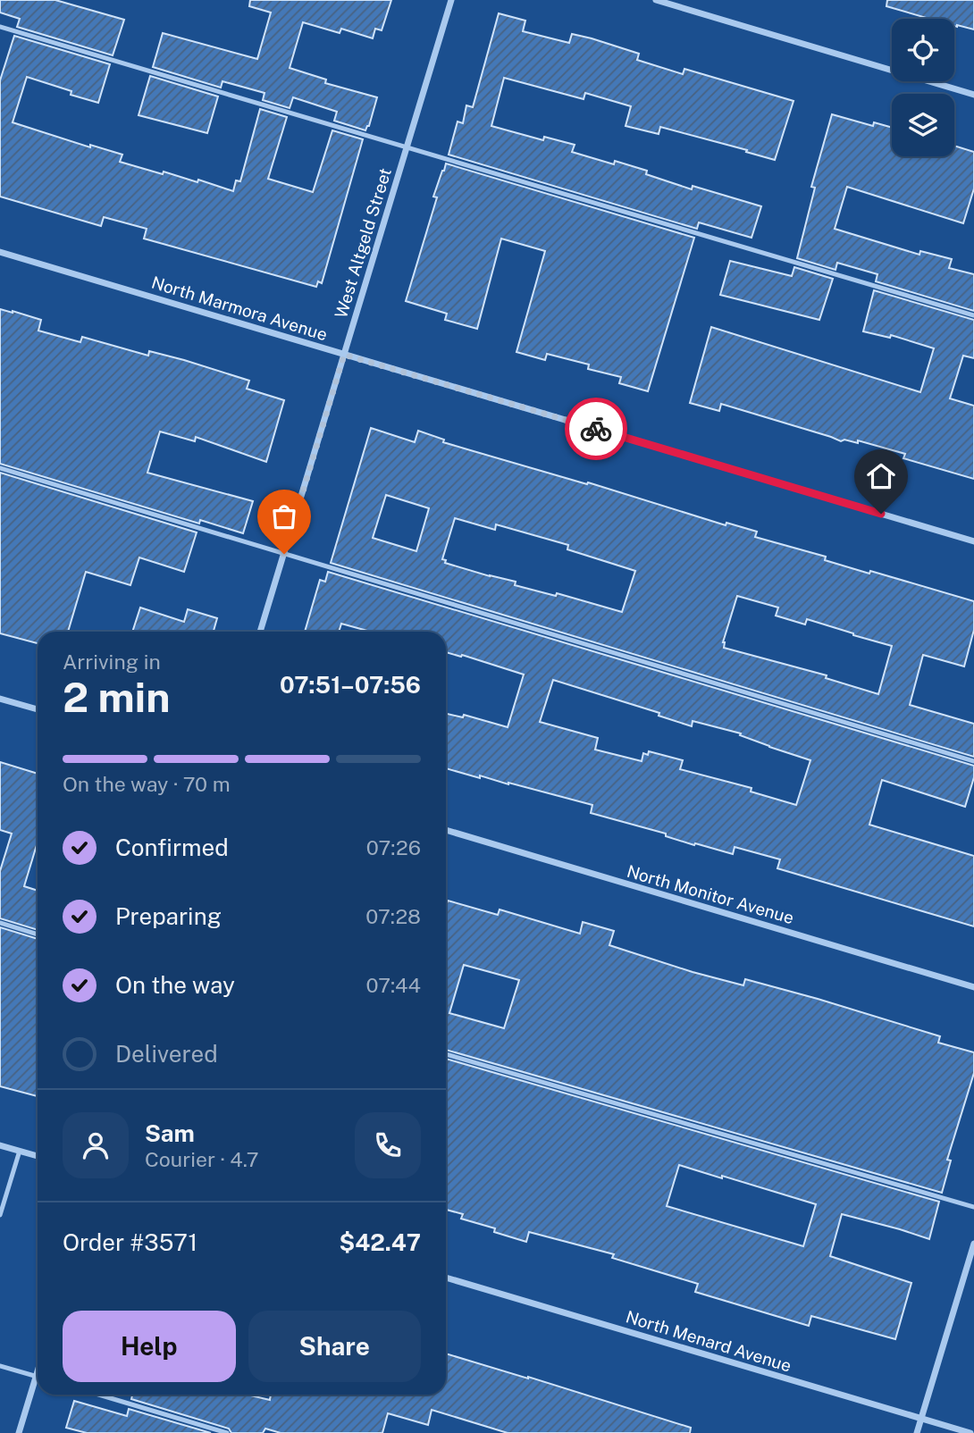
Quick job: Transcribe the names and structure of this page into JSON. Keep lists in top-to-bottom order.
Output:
{
  "streets": {
    "street": [
      "West Altgeld Street",
      "North Marmora Avenue",
      "North Monitor Avenue",
      "North Menard Avenue"
    ]
  },
  "crossings": [
    ["West Altgeld Street", "North Marmora Avenue"]
  ],
  "page": {
    "heading": ["2 min", "Arriving in", "07:51–07:56"],
    "panel": [
      "Sam",
      "Courier · 4.7",
      "Order #3571",
      "$42.47"
    ],
    "bar": "On the way · 70 m",
    "list": [
      ["Confirmed", "07:26"],
      ["Preparing", "07:28"],
      ["On the way", "07:44"],
      "Delivered"
    ],
    "buttons": ["Help", "Share"]
  }
}
